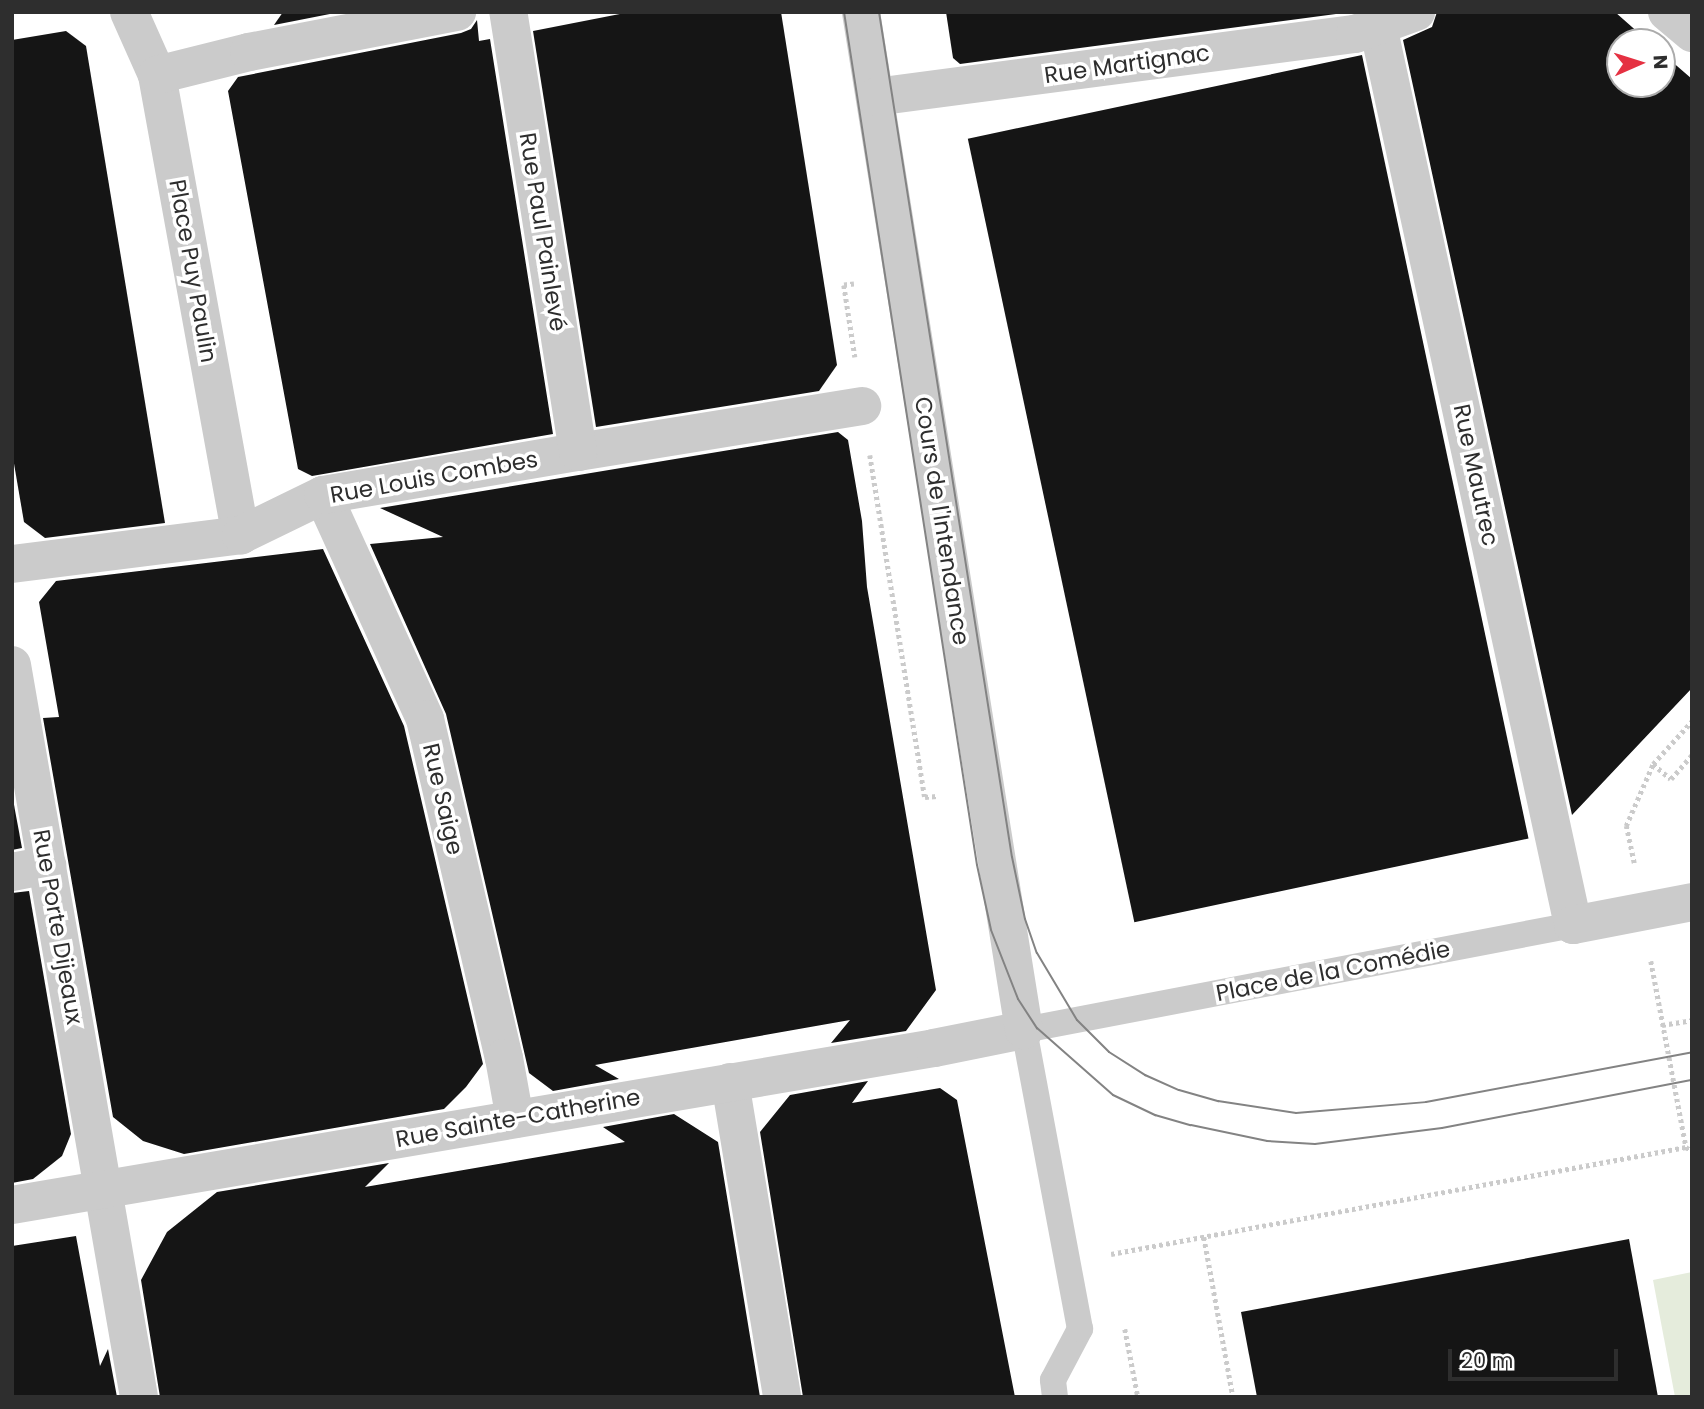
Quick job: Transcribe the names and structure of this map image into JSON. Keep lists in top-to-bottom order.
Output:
{
  "streets": {
    "street": [
      "Rue Martignac",
      "Rue Paul Painlevé",
      "Place Puy Paulin",
      "Rue Mautrec",
      "Rue Louis Combes",
      "Cours de l'Intendance",
      "Rue Saige",
      "Rue Porte Dijeaux",
      "Place de la Comédie",
      "Rue Sainte-Catherine"
    ]
  },
  "crossings": [
    ["Rue Martignac", "Rue Mautrec"],
    ["Rue Martignac", "Cours de l'Intendance"],
    ["Rue Paul Painlevé", "Rue Louis Combes"],
    ["Place Puy Paulin", "Rue Louis Combes"],
    ["Rue Mautrec", "Place de la Comédie"],
    ["Rue Louis Combes", "Rue Saige"],
    ["Cours de l'Intendance", "Place de la Comédie"],
    ["Cours de l'Intendance", "Rue Sainte-Catherine"],
    ["Rue Saige", "Rue Sainte-Catherine"],
    ["Rue Porte Dijeaux", "Rue Sainte-Catherine"],
    ["Place de la Comédie", "Rue Sainte-Catherine"]
  ],
  "scale_bar": "20 m",
  "north": "right"
}
